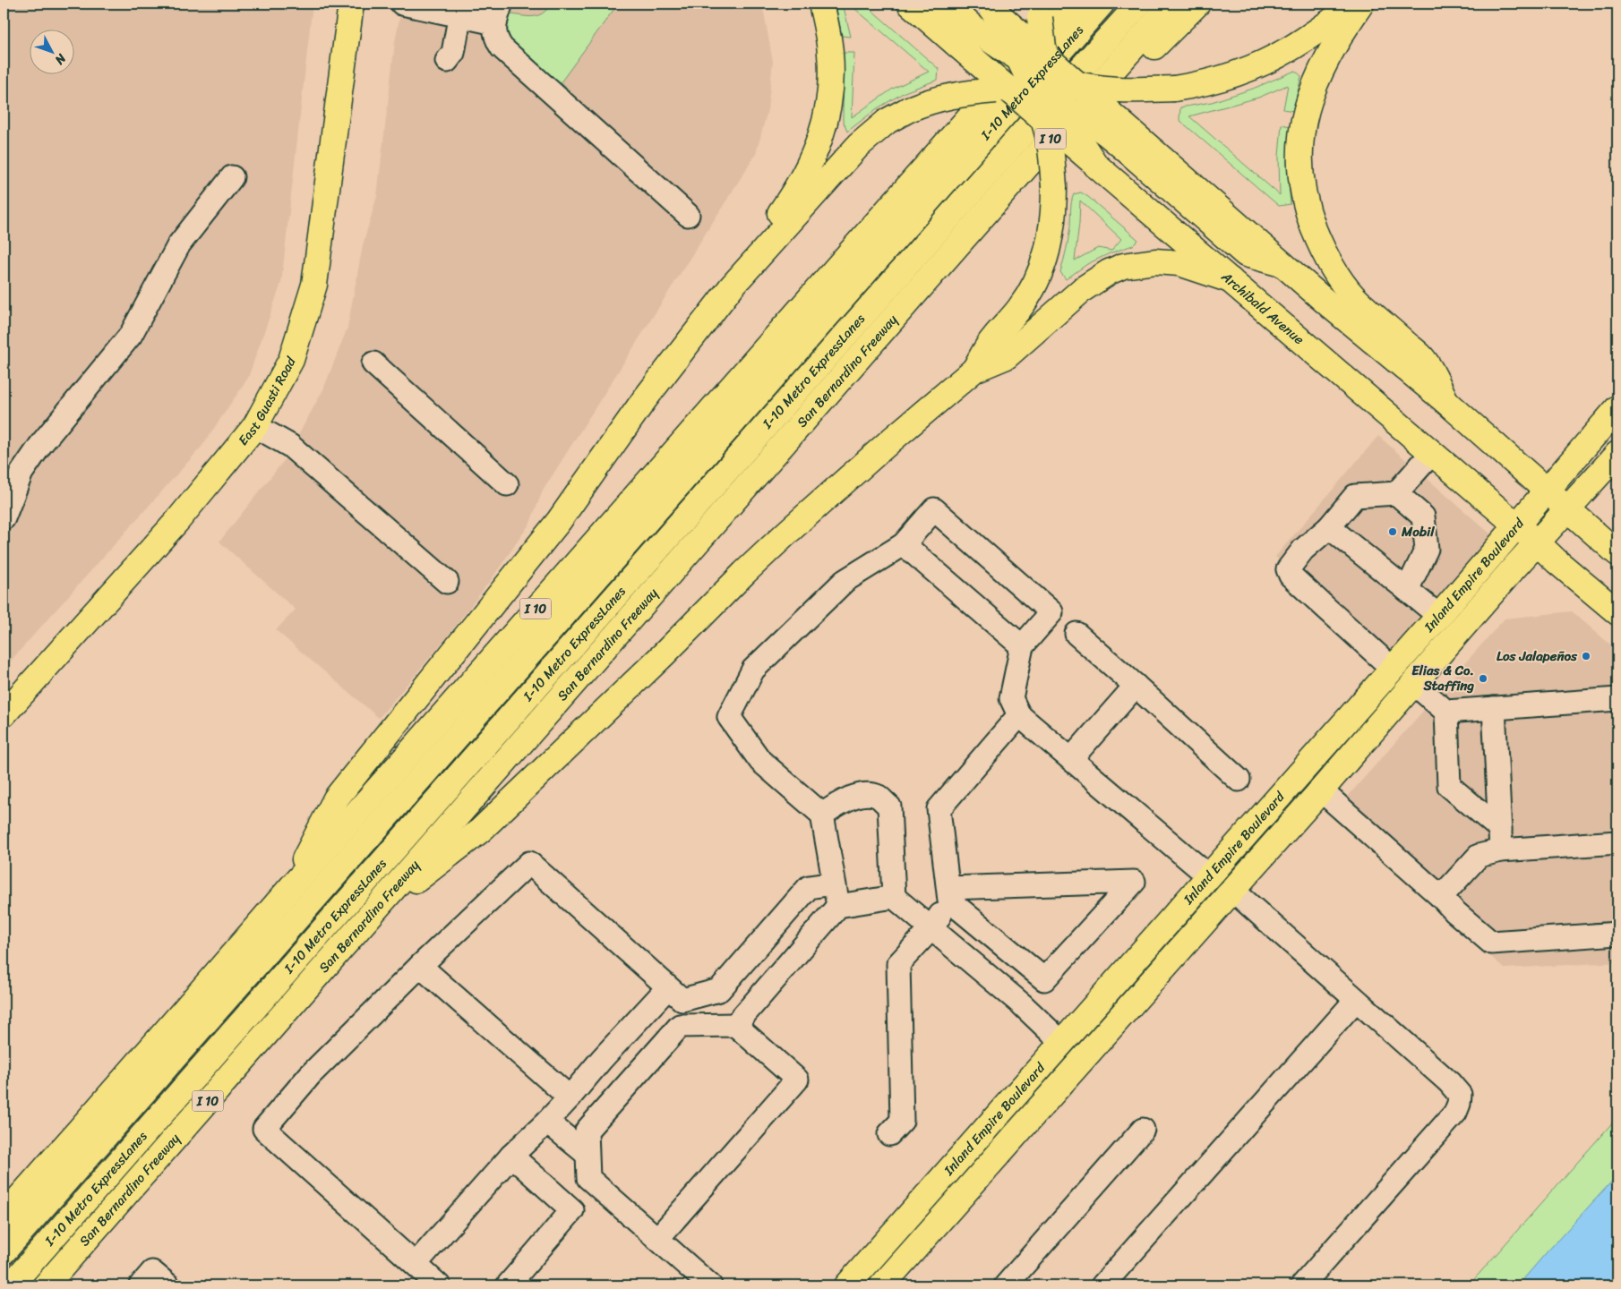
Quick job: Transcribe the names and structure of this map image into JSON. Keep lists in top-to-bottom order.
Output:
{
  "streets": {
    "main road": [
      "I-10 Metro ExpressLanes",
      "I 10",
      "Archibald Avenue",
      "San Bernardino Freeway",
      "East Guasti Road",
      "Inland Empire Boulevard"
    ]
  },
  "crossings": [
    ["Archibald Avenue", "Inland Empire Boulevard"]
  ],
  "places": ["Mobil", "Los Jalapeños", "Elias & Co. Staffing"],
  "north": "bottom right"
}
